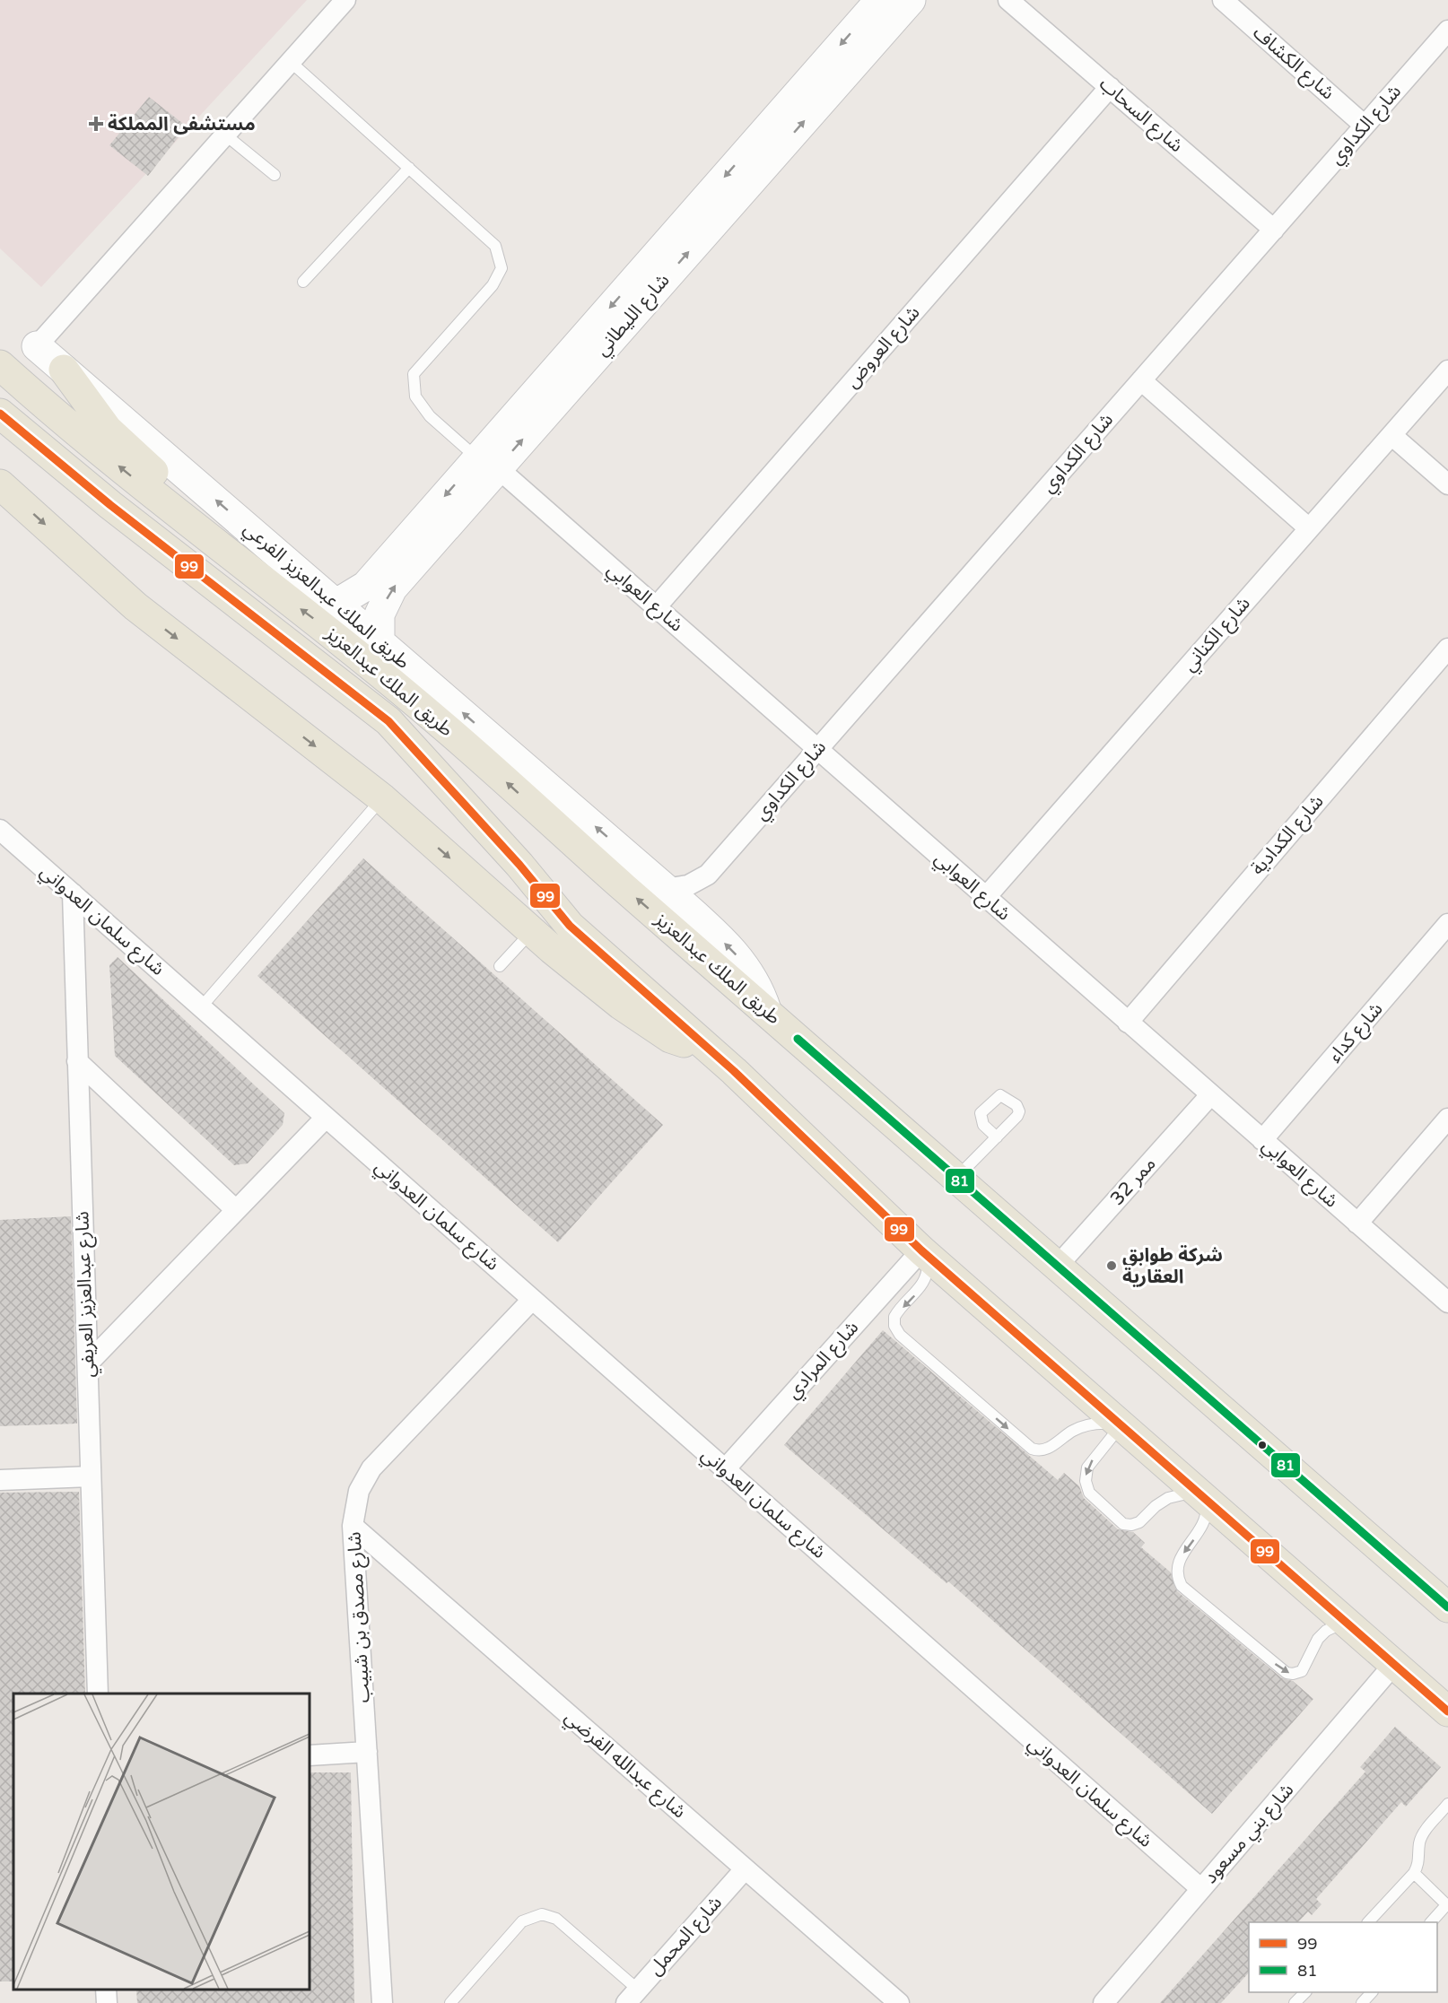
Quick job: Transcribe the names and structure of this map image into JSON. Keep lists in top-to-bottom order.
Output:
{
  "streets": {
    "main road": ["طريق الملك عبدالعزيز"],
    "street": [
      "شارع الكشاف",
      "شارع السحاب",
      "شارع الكداوي",
      "شارع الليطاني",
      "شارع العروض",
      "طريق الملك عبدالعزيز الفرعي",
      "شارع العوابي",
      "شارع الكناني",
      "شارع الكدادية",
      "شارع سلمان العدواني",
      "شارع كداء",
      "ممر 32",
      "شارع عبدالعزيز العريفي",
      "شارع المرادي",
      "شارع مصدق بن شبيب",
      "شارع عبدالله الفرضي",
      "شارع بني مسعود",
      "شارع المحمل"
    ]
  },
  "crossings": [
    ["شارع الكشاف", "شارع الكداوي"],
    ["شارع السحاب", "شارع الكداوي"],
    ["شارع السحاب", "شارع العروض"],
    ["شارع الكداوي", "طريق الملك عبدالعزيز الفرعي"],
    ["شارع الكداوي", "شارع العوابي"],
    ["شارع الليطاني", "طريق الملك عبدالعزيز الفرعي"],
    ["شارع الليطاني", "شارع العوابي"],
    ["شارع العروض", "شارع العوابي"],
    ["طريق الملك عبدالعزيز الفرعي", "طريق الملك عبدالعزيز"],
    ["شارع العوابي", "شارع الكناني"],
    ["شارع العوابي", "شارع الكدادية"],
    ["شارع العوابي", "شارع كداء"],
    ["شارع العوابي", "ممر 32"],
    ["طريق الملك عبدالعزيز", "ممر 32"],
    ["طريق الملك عبدالعزيز", "شارع المرادي"],
    ["طريق الملك عبدالعزيز", "شارع بني مسعود"],
    ["شارع سلمان العدواني", "شارع عبدالعزيز العريفي"],
    ["شارع سلمان العدواني", "شارع المرادي"],
    ["شارع سلمان العدواني", "شارع مصدق بن شبيب"],
    ["شارع سلمان العدواني", "شارع بني مسعود"],
    ["شارع مصدق بن شبيب", "شارع عبدالله الفرضي"],
    ["شارع عبدالله الفرضي", "شارع المحمل"]
  ],
  "one_way": ["طريق الملك عبدالعزيز الفرعي"],
  "places": {
    "health": ["مستشفى المملكة"],
    "other": ["شركة طوابق العقارية"]
  },
  "lines": ["transit line 99", "transit line 81"],
  "legend": ["99", "81"]
}
